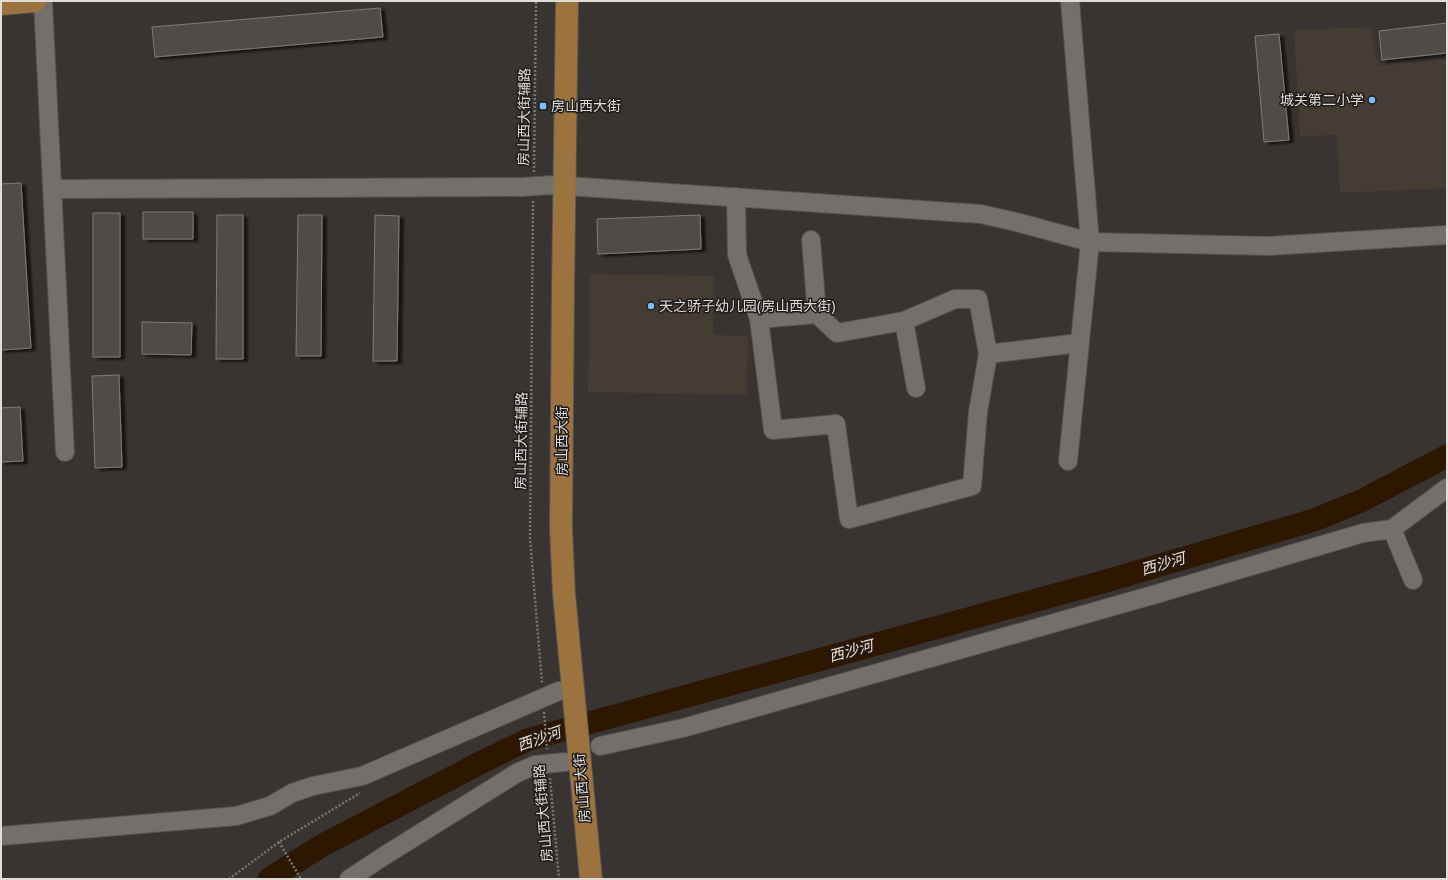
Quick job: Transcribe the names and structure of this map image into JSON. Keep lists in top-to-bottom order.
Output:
{
  "streets": {
    "main road": ["房山西大街"],
    "path": ["房山西大街辅路"]
  },
  "crossings": [
    ["房山西大街辅路", "房山西大街"]
  ],
  "water": ["西沙河"],
  "places": {
    "other": ["城关第二小学", "天之骄子幼儿园(房山西大街)"],
    "transit": ["房山西大街"]
  }
}
